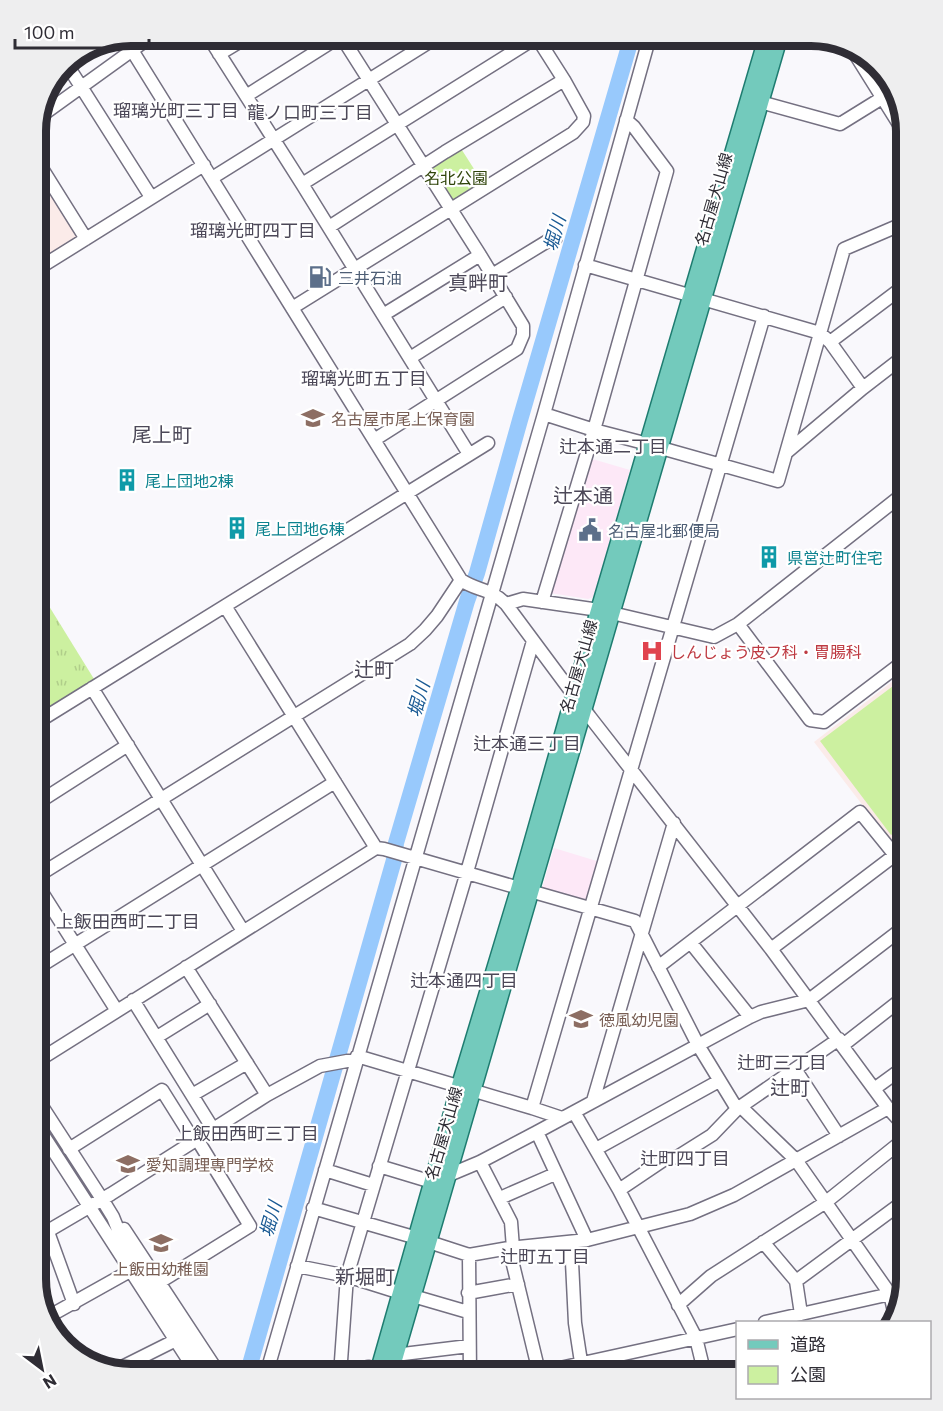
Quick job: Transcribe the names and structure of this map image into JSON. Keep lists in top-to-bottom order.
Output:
{
  "streets": {
    "main road": ["名古屋犬山線"]
  },
  "districts": [
    "瑠璃光町三丁目",
    "龍ノ口町三丁目",
    "瑠璃光町四丁目",
    "真畔町",
    "瑠璃光町五丁目",
    "尾上町",
    "辻本通二丁目",
    "辻本通",
    "辻町",
    "辻本通三丁目",
    "上飯田西町二丁目",
    "辻本通四丁目",
    "辻町三丁目",
    "辻町",
    "上飯田西町三丁目",
    "辻町四丁目",
    "辻町五丁目",
    "新堀町"
  ],
  "water": ["堀川"],
  "parks": ["名北公園"],
  "places": {
    "fuel station": ["三井石油"],
    "school or university": [
      "名古屋市尾上保育園",
      "徳風幼児園",
      "愛知調理専門学校",
      "上飯田幼稚園"
    ],
    "building": ["尾上団地2棟", "尾上団地6棟", "県営辻町住宅"],
    "public building": ["名古屋北郵便局"],
    "hospital": ["しんじょう皮フ科・胃腸科"]
  },
  "legend": ["道路", "公園"],
  "scale_bar": "100 m",
  "north": "bottom right"
}
